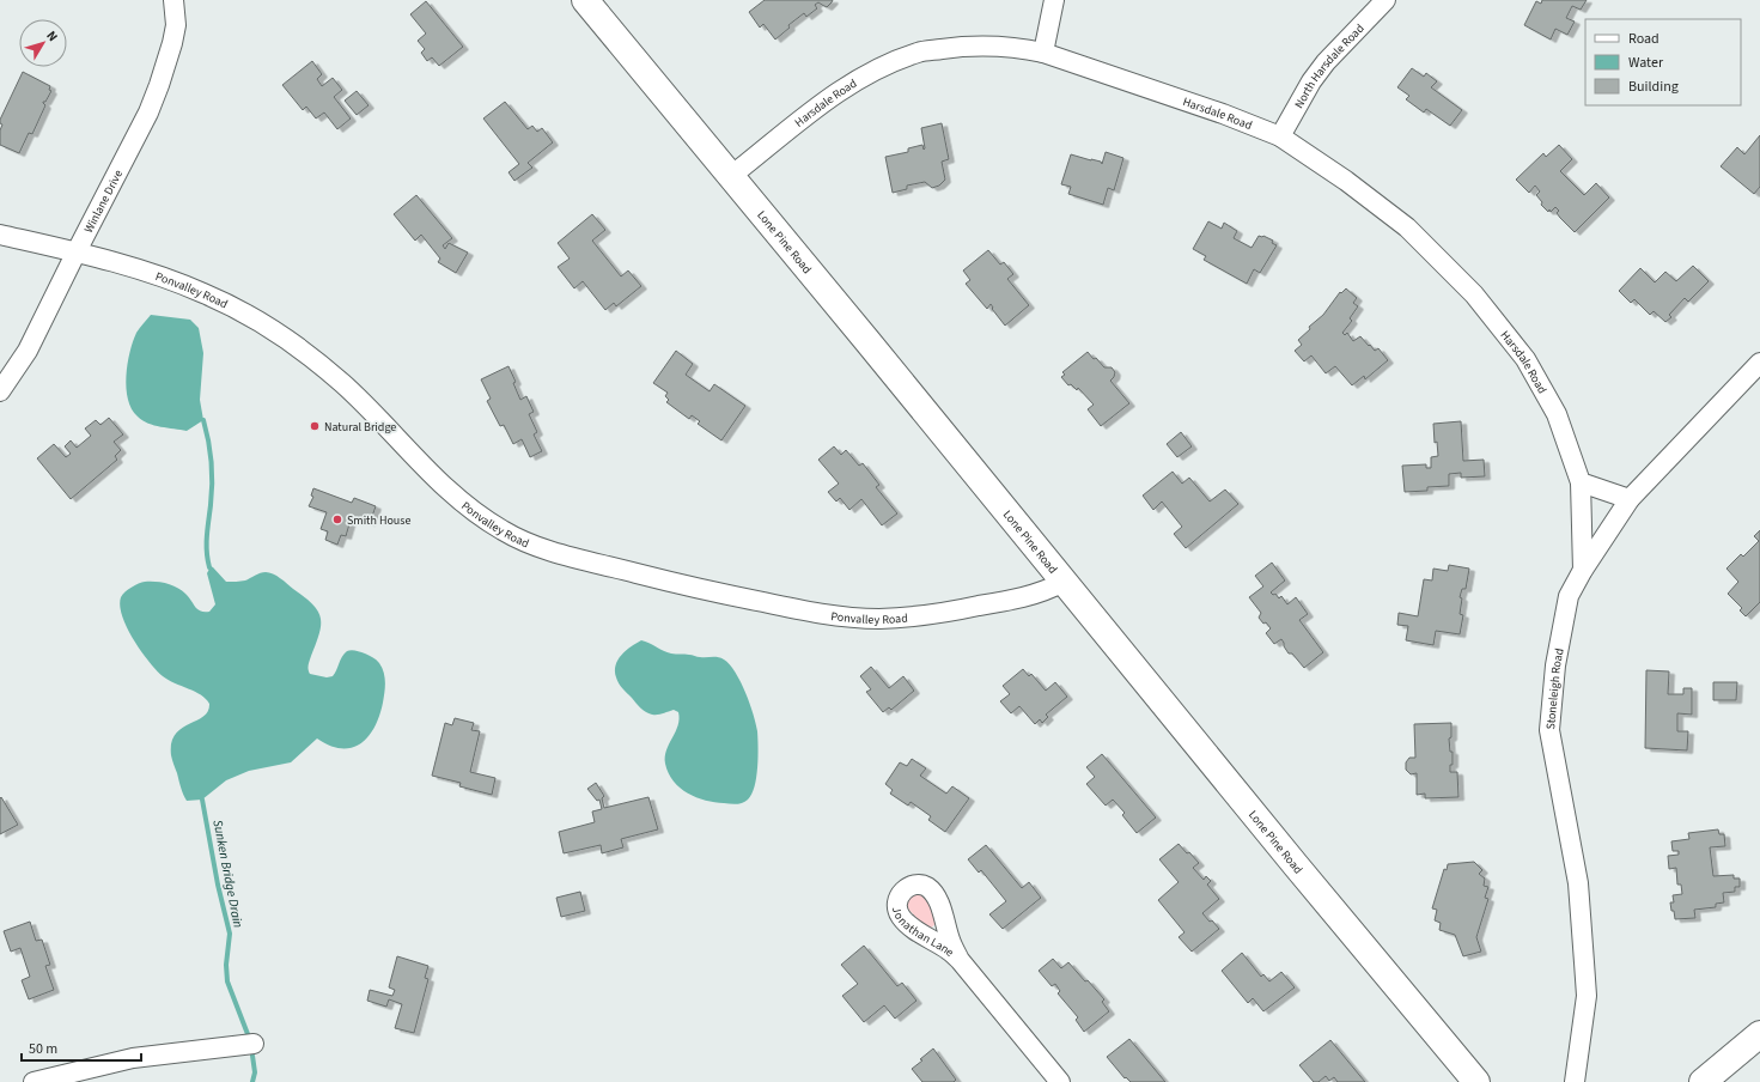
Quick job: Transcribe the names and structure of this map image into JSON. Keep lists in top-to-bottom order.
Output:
{
  "streets": {
    "street": [
      "North Harsdale Road",
      "Harsdale Road",
      "Winlane Drive",
      "Lone Pine Road",
      "Ponvalley Road",
      "Stoneleigh Road",
      "Jonathan Lane"
    ]
  },
  "crossings": [
    ["North Harsdale Road", "Harsdale Road"],
    ["Harsdale Road", "Lone Pine Road"],
    ["Harsdale Road", "Stoneleigh Road"],
    ["Winlane Drive", "Ponvalley Road"],
    ["Lone Pine Road", "Ponvalley Road"]
  ],
  "water": ["Sunken Bridge Drain"],
  "places": ["Natural Bridge", "Smith House"],
  "legend": ["Road", "Water", "Building"],
  "scale_bar": "50 m",
  "north": "top right"
}
